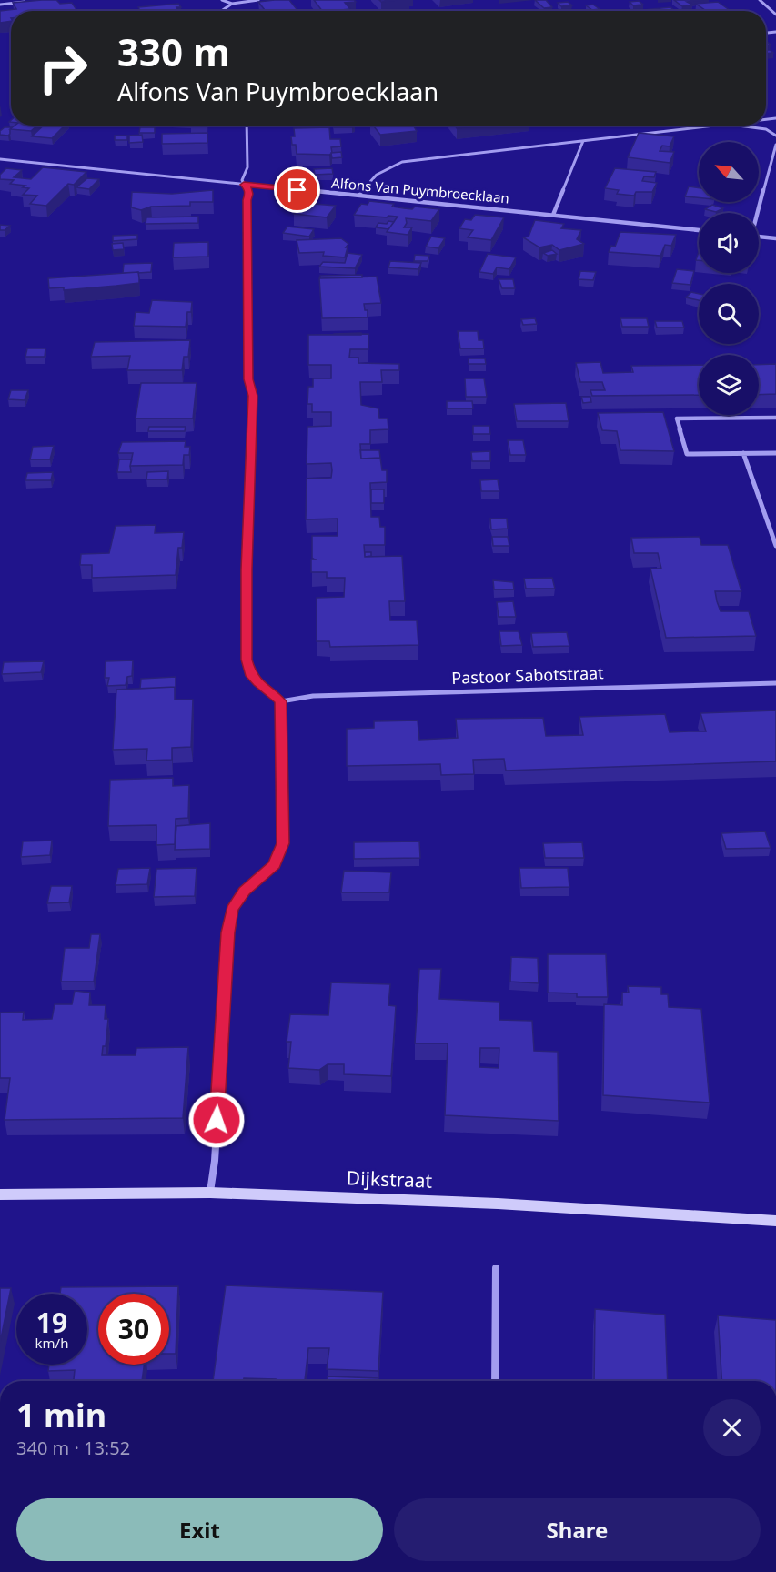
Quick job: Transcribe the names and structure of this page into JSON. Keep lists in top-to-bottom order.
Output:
{
  "streets": {
    "main road": ["Dijkstraat"],
    "street": ["Alfons Van Puymbroecklaan", "Pastoor Sabotstraat"]
  },
  "north": "top left",
  "page": {
    "turn": ["330 m", "Alfons Van Puymbroecklaan"],
    "speed": "19 km/h",
    "limit": "30",
    "heading": ["1 min", "340 m · 13:52"],
    "buttons": ["Exit", "Share"]
  }
}
